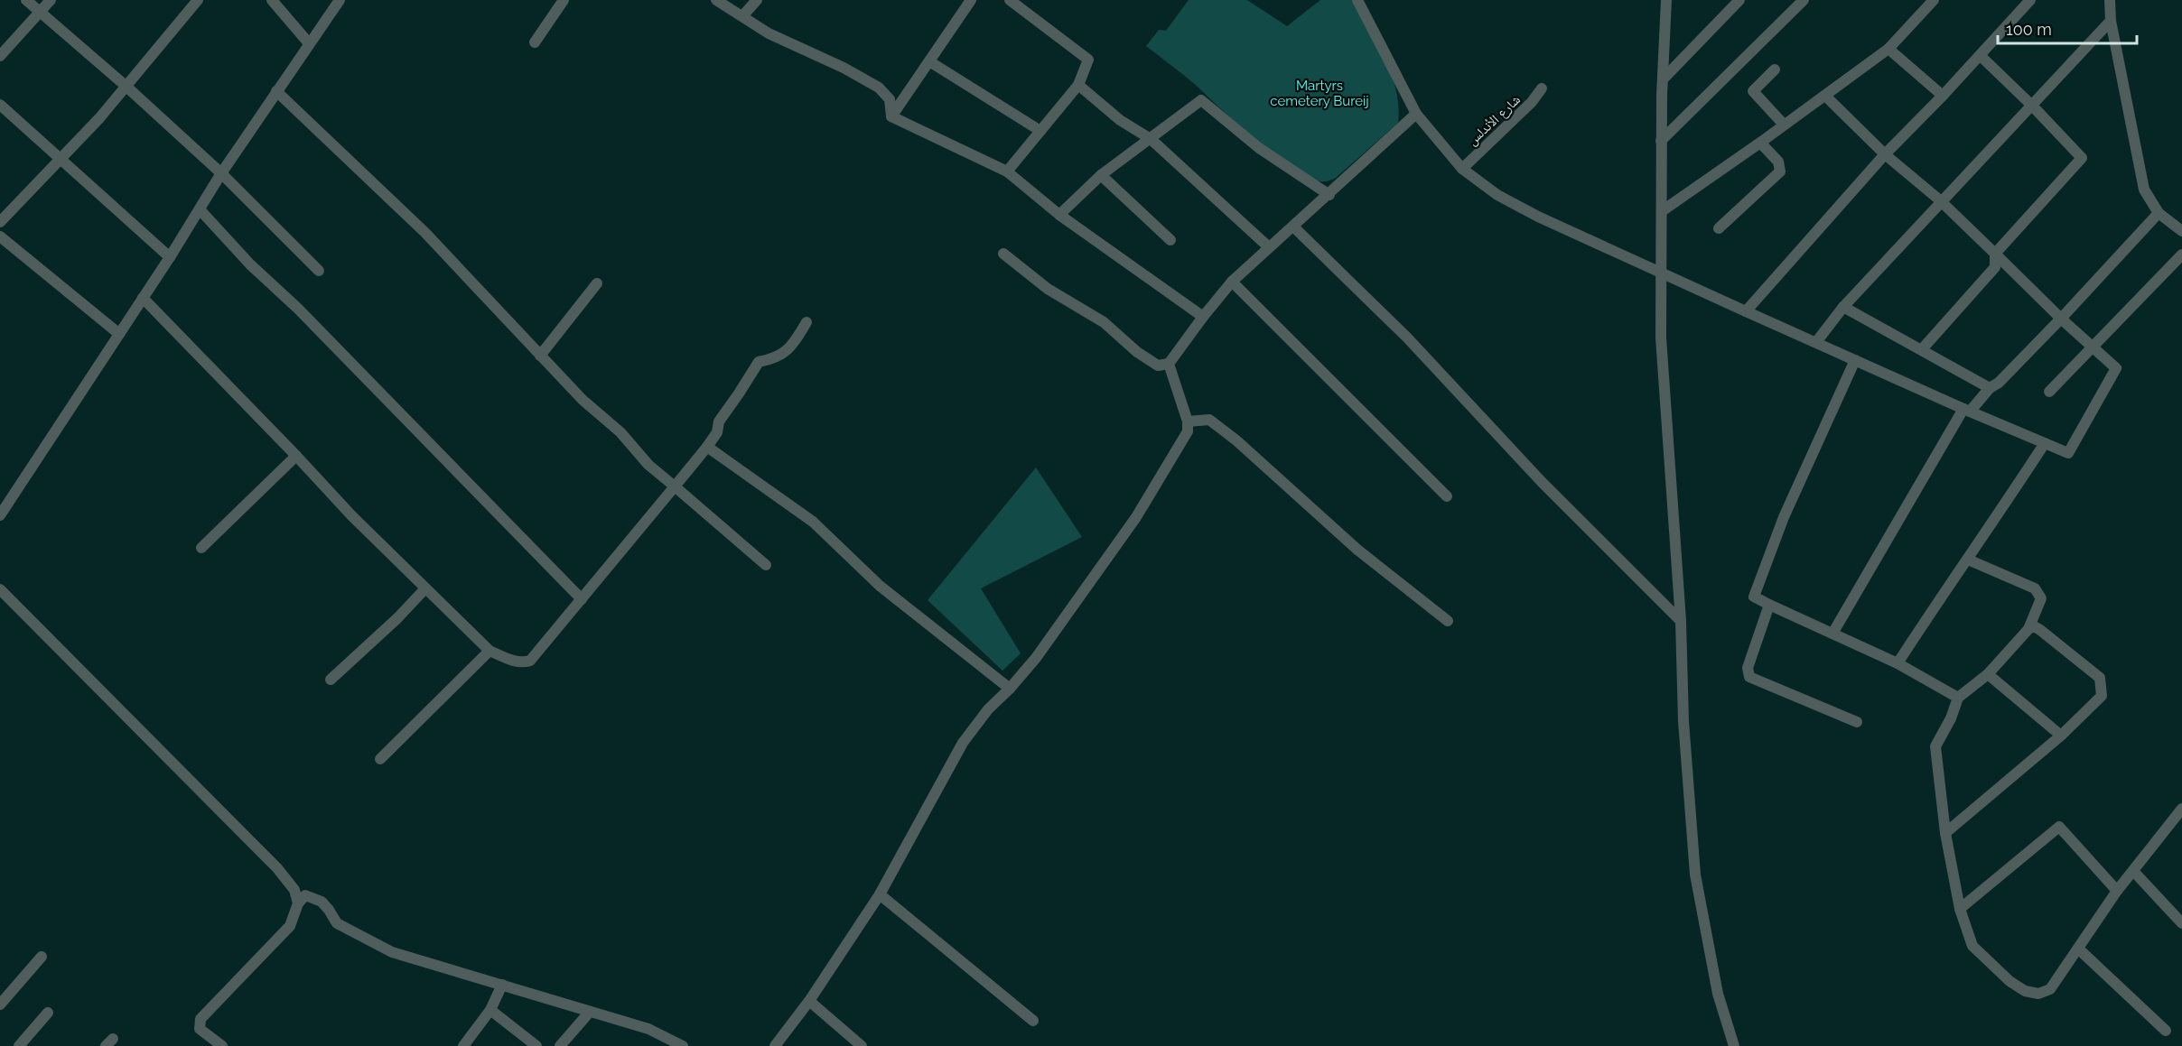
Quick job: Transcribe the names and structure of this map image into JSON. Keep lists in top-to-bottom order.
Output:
{
  "streets": {
    "street": ["شارع الأندلس"]
  },
  "parks": ["Martyrs cemetery Bureij"],
  "scale_bar": "100 m"
}
